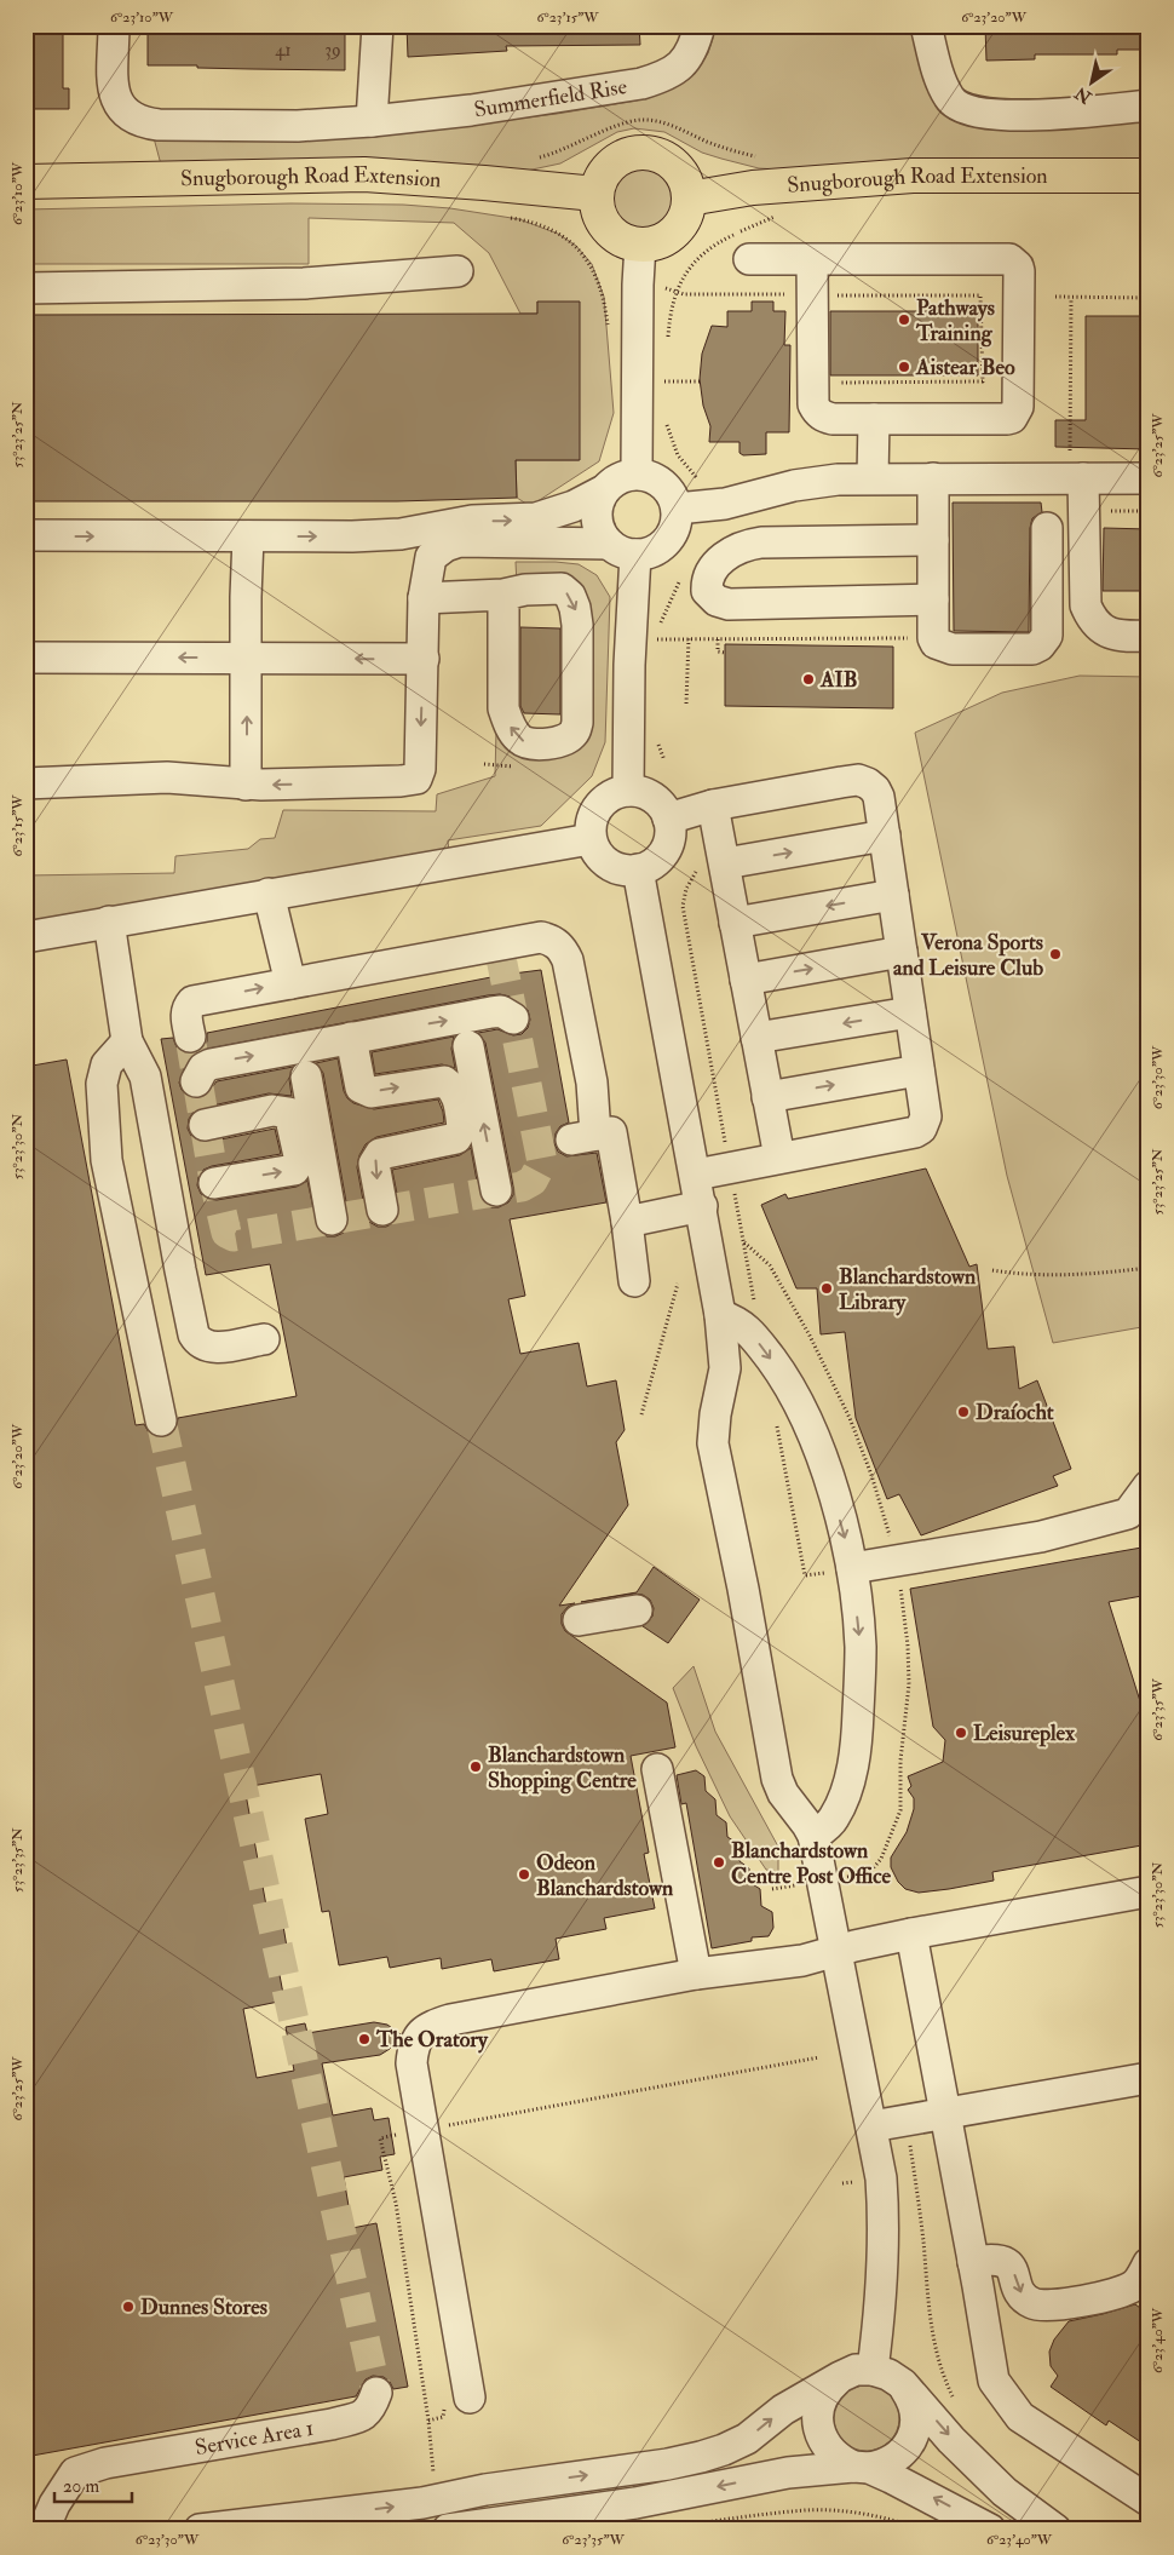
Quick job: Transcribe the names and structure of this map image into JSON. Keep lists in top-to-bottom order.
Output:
{
  "streets": {
    "main road": ["Snugborough Road Extension"],
    "street": ["Summerfield Rise", "Service Area 1"]
  },
  "places": [
    "Pathways Training",
    "Aistear Beo",
    "AIB",
    "Verona Sports and Leisure Club",
    "Blanchardstown Library",
    "Draíocht",
    "Leisureplex",
    "Blanchardstown Shopping Centre",
    "Blanchardstown Centre Post Office",
    "Odeon Blanchardstown",
    "The Oratory",
    "Dunnes Stores"
  ],
  "house_numbers": ["41", "39"],
  "scale_bar": "20 m",
  "north": "bottom left",
  "coordinates": [
    "6°23'10\"W",
    "6°23'15\"W",
    "6°23'20\"W",
    "53°23'25\"N",
    "6°23'25\"W",
    "6°23'30\"W",
    "53°23'30\"N",
    "6°23'35\"W",
    "53°23'35\"N",
    "6°23'40\"W"
  ]
}
